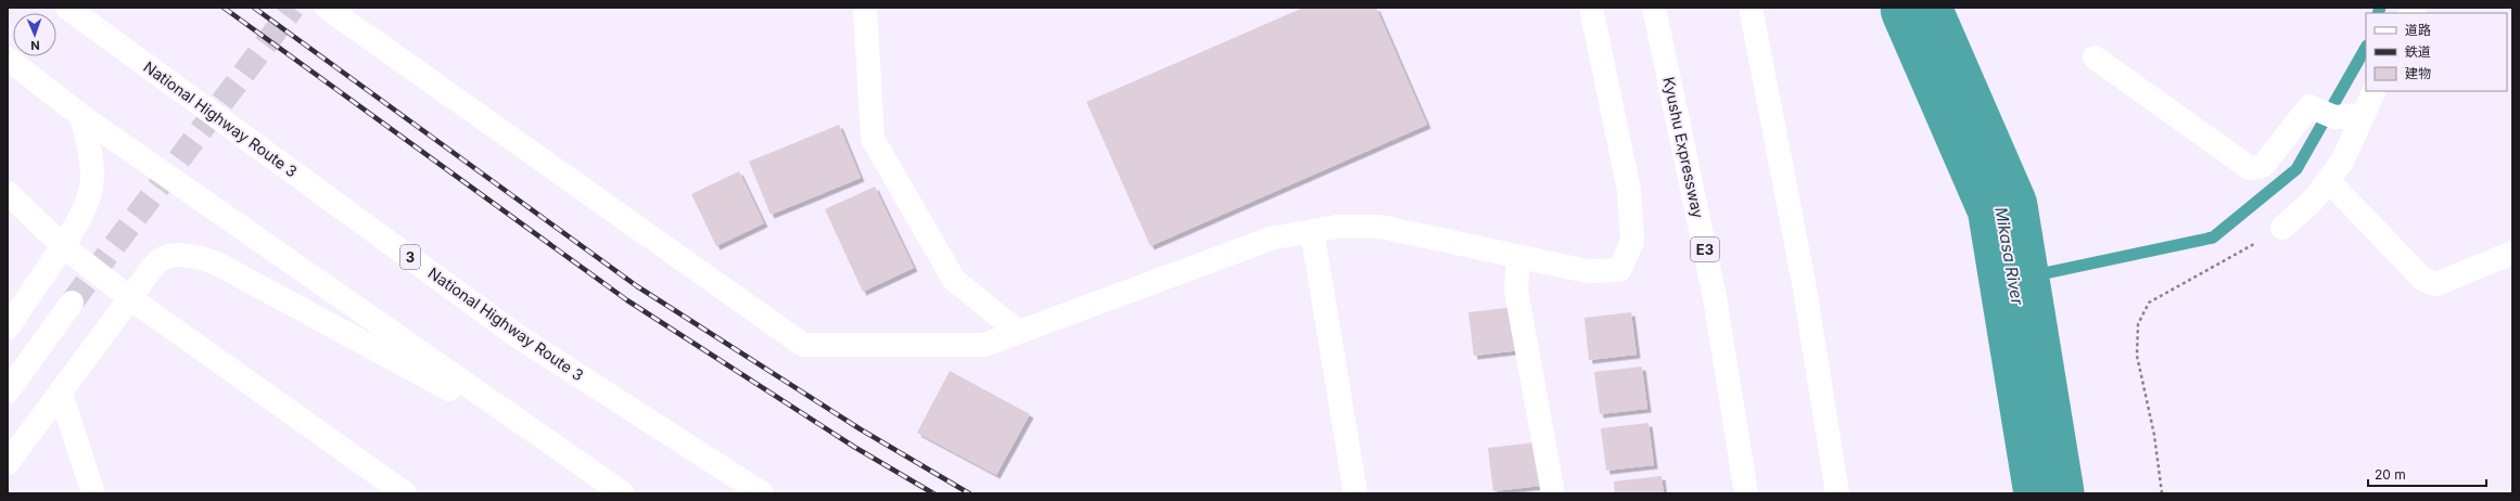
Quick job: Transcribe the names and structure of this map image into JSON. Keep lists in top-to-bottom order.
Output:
{
  "streets": {
    "main road": [
      "National Highway Route 3",
      "Kyushu Expressway",
      "E3",
      "3"
    ]
  },
  "water": ["Mikasa River"],
  "legend": ["道路", "鉄道", "建物"],
  "scale_bar": "20 m",
  "north": "bottom"
}
